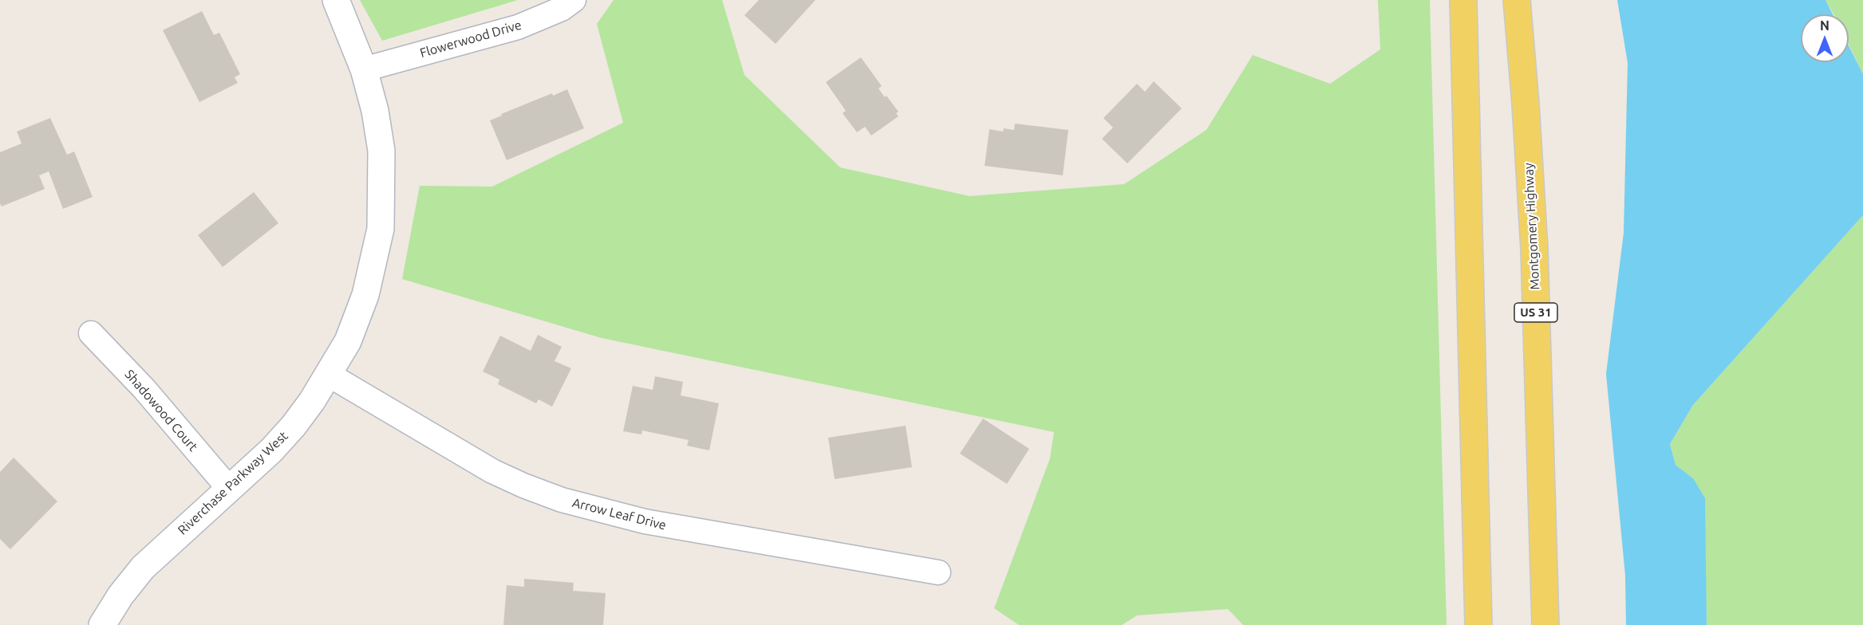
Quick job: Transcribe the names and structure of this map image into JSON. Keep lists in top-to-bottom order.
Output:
{
  "streets": {
    "main road": ["Montgomery Highway", "US 31"],
    "street": [
      "Flowerwood Drive",
      "Shadowood Court",
      "Riverchase Parkway West",
      "Arrow Leaf Drive"
    ]
  },
  "crossings": [
    ["Flowerwood Drive", "Riverchase Parkway West"],
    ["Shadowood Court", "Riverchase Parkway West"],
    ["Riverchase Parkway West", "Arrow Leaf Drive"]
  ],
  "north": "top"
}
